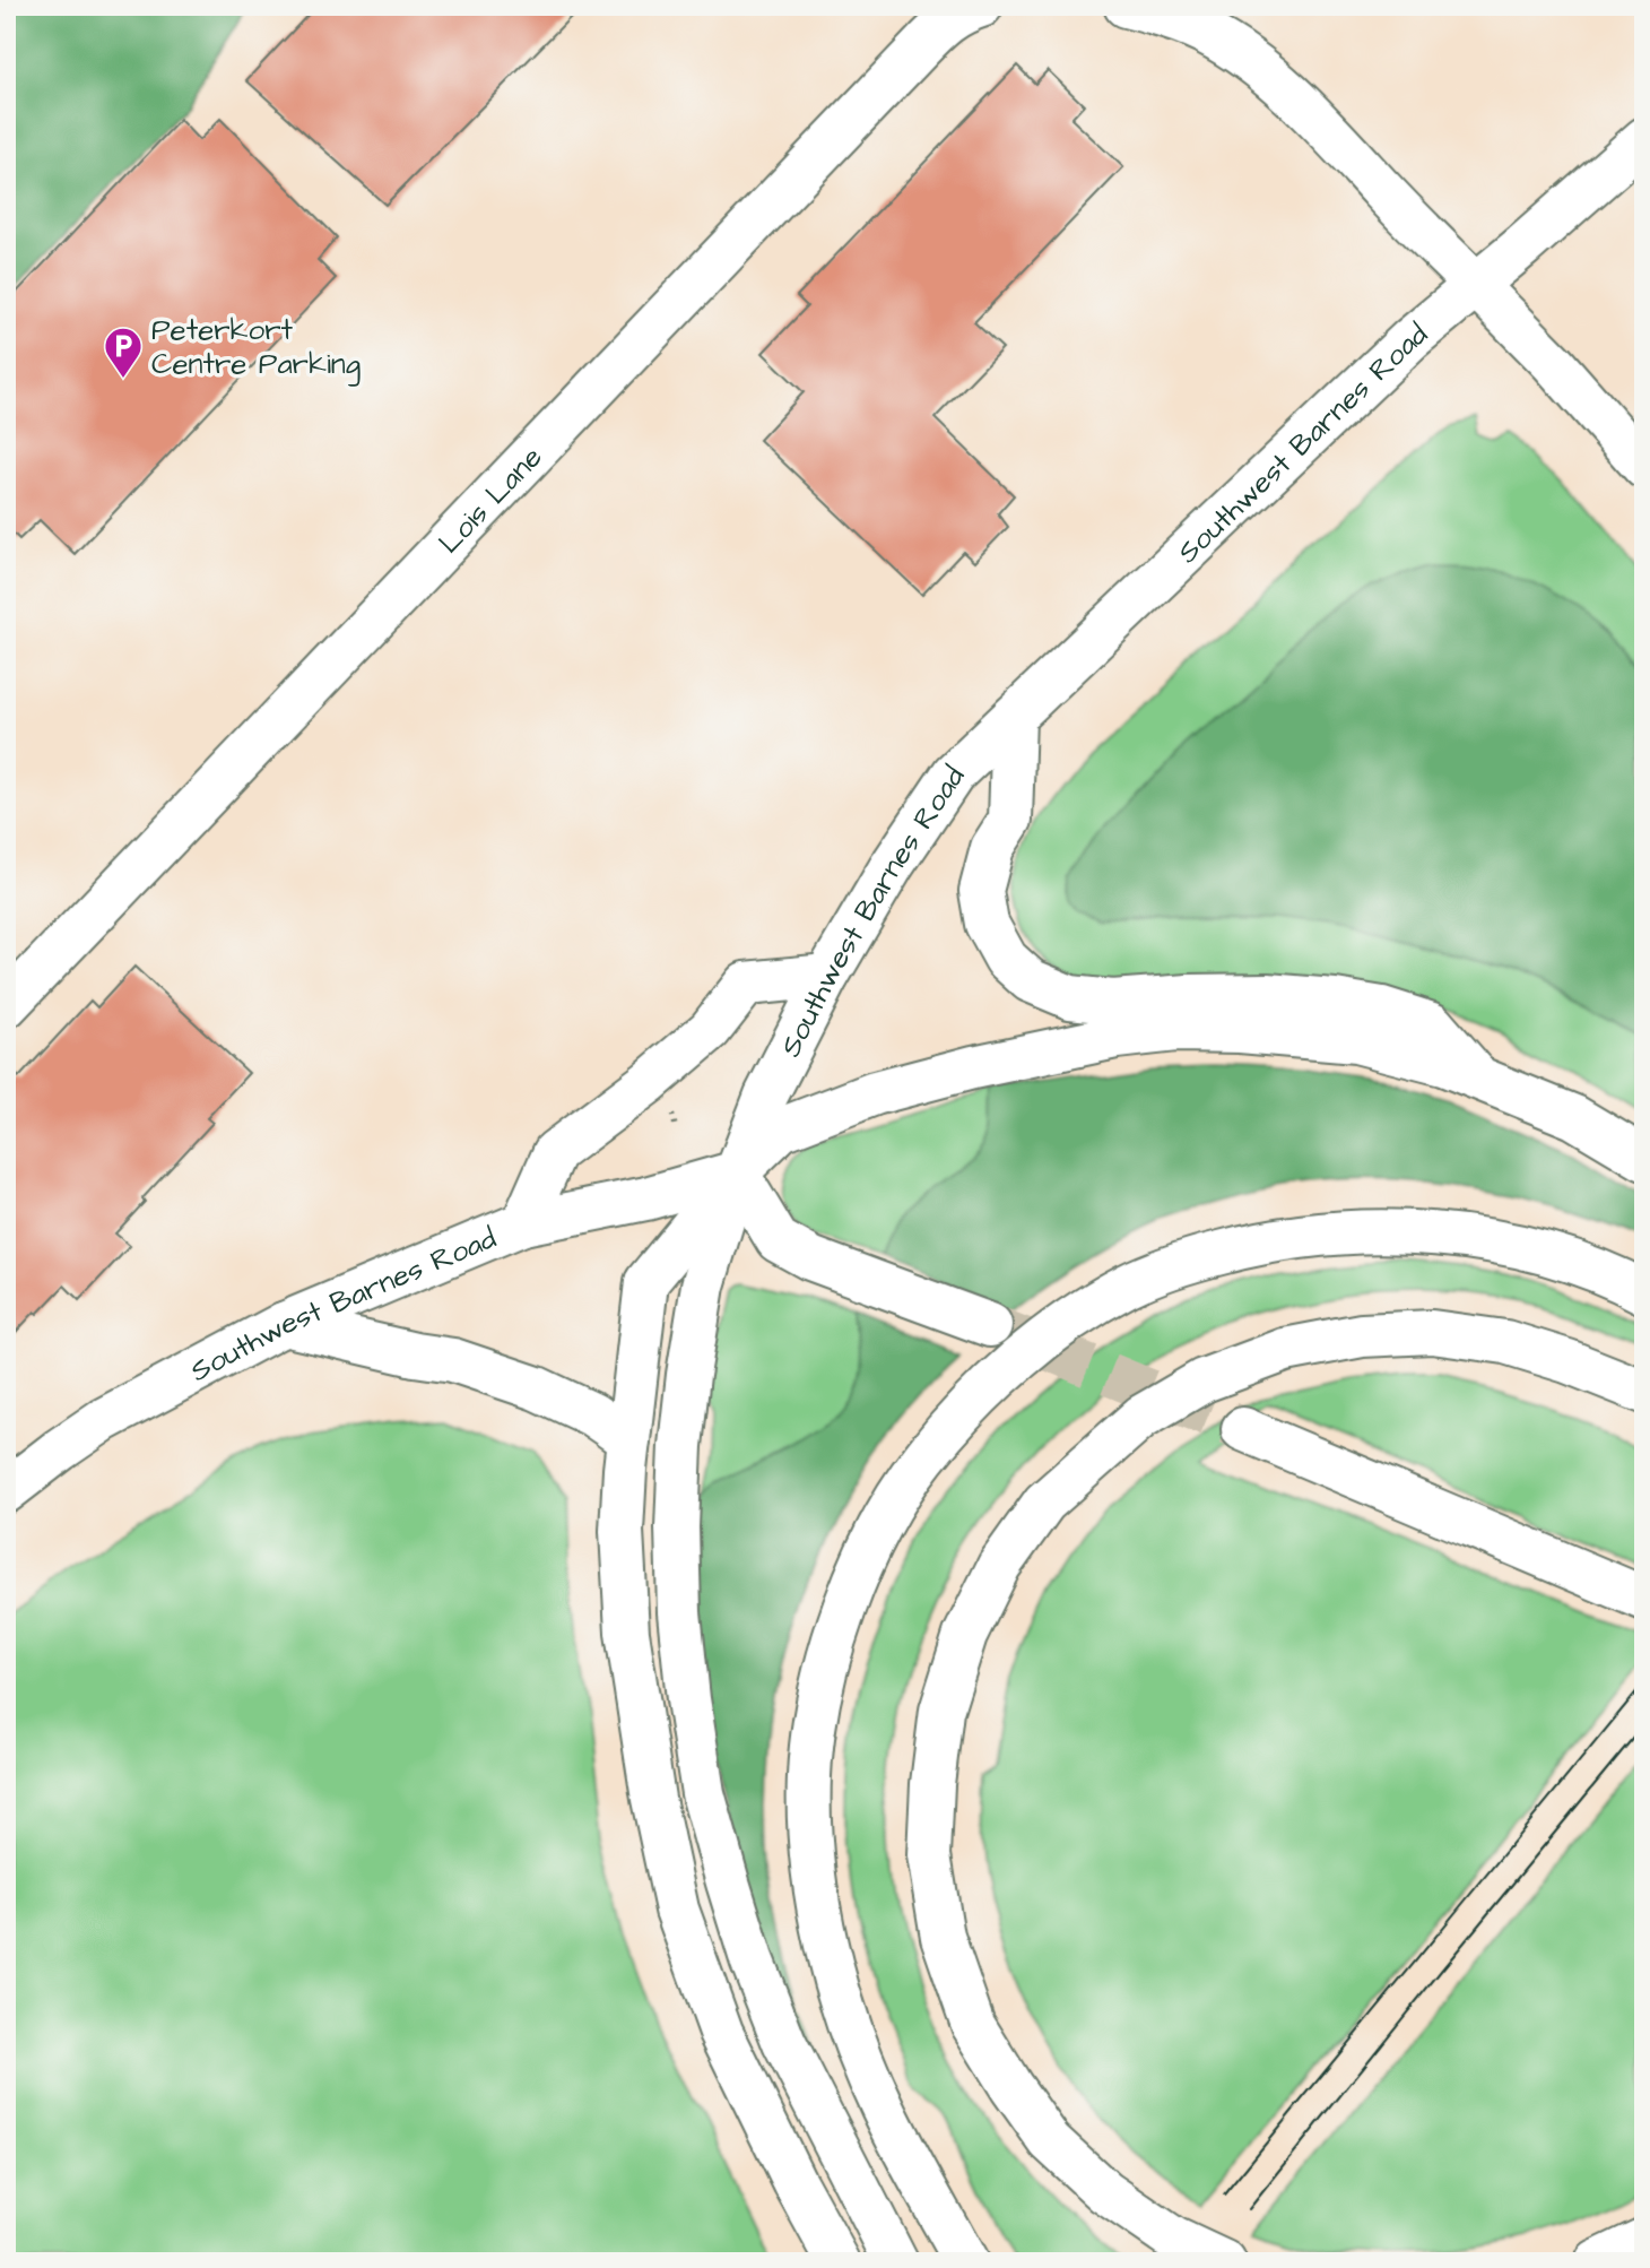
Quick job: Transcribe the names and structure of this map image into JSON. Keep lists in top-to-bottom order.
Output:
{
  "streets": {
    "main road": ["Southwest Barnes Road", "Lois Lane"]
  },
  "places": {
    "parking": ["Peterkort Centre Parking"]
  }
}
